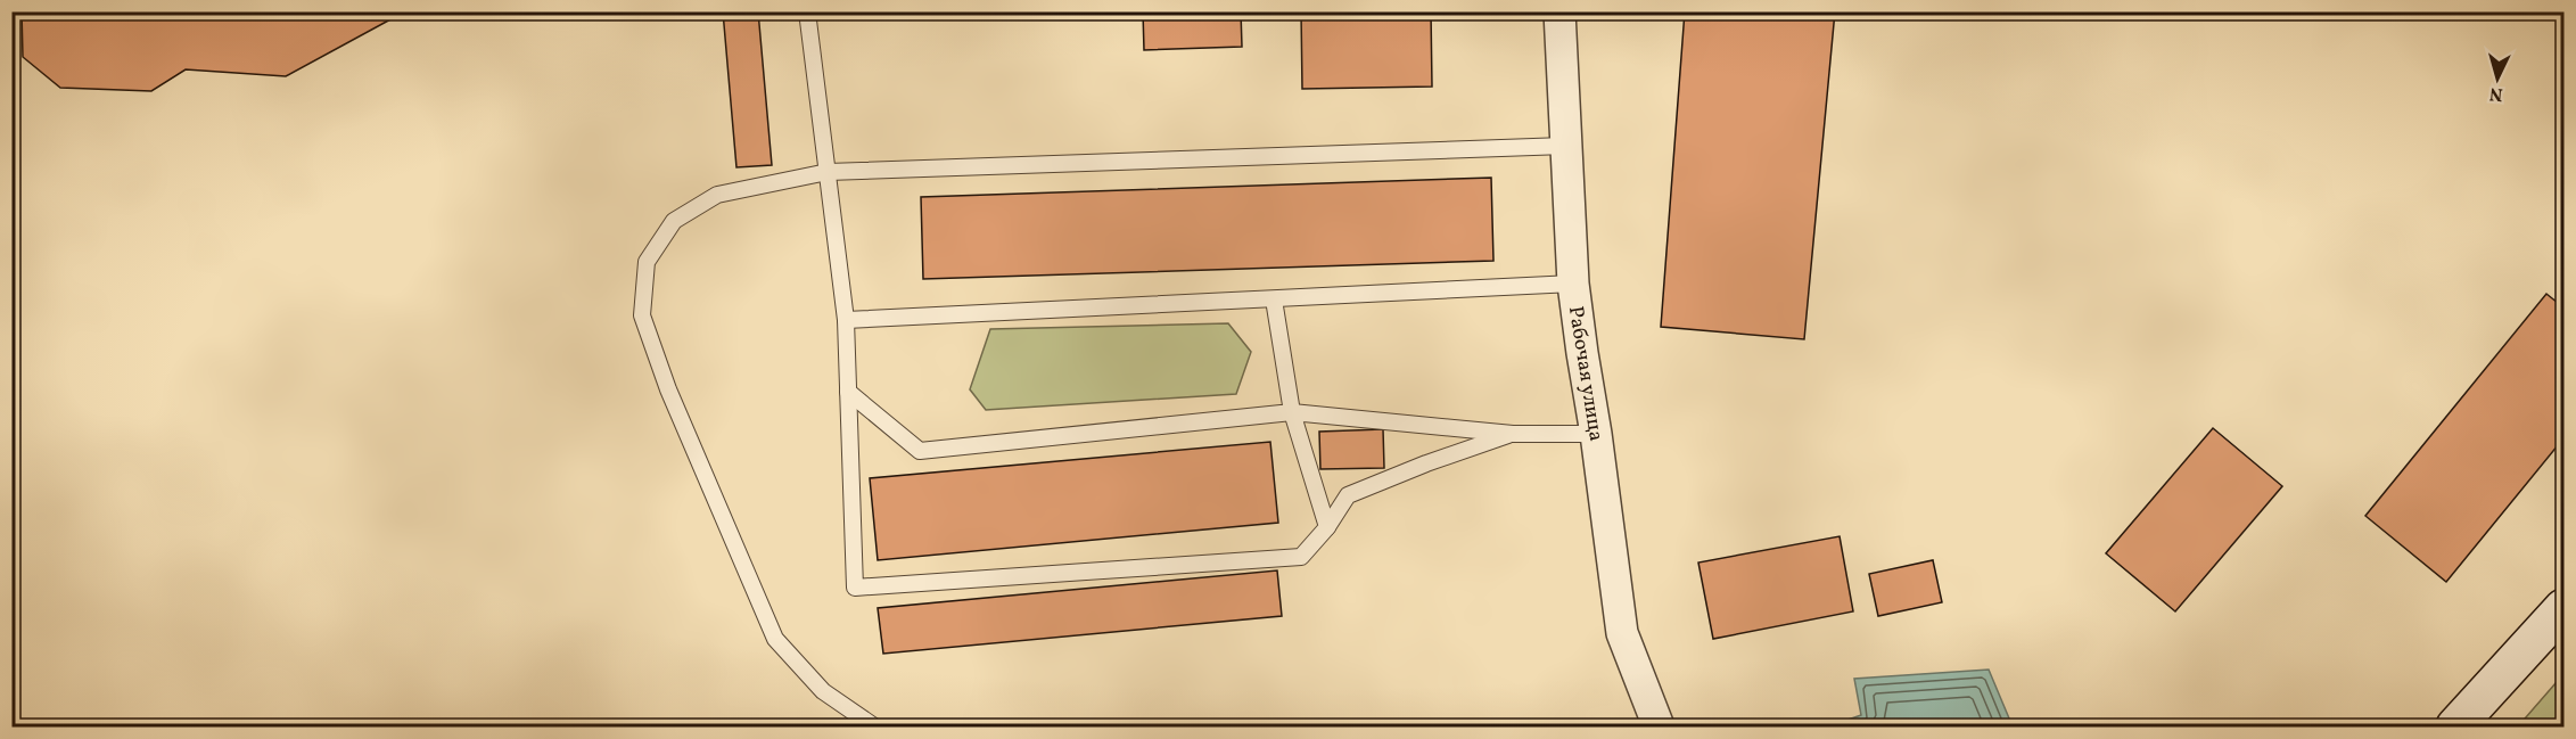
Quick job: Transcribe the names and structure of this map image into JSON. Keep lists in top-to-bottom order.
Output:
{
  "streets": {
    "street": ["Рабочая улица"]
  },
  "north": "bottom"
}
